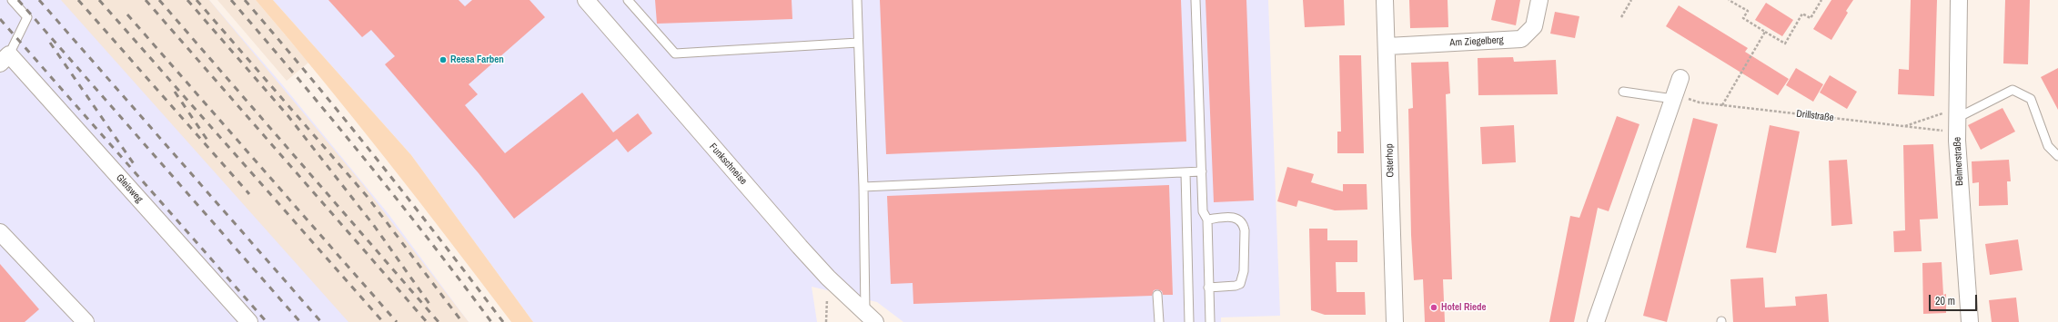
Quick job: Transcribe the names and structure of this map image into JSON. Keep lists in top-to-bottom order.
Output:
{
  "streets": {
    "street": [
      "Am Ziegelberg",
      "Osterhop",
      "Belmerstraße",
      "Funkschneise",
      "Gleisweg"
    ],
    "path": ["Drillstraße"]
  },
  "crossings": [
    ["Am Ziegelberg", "Osterhop"],
    ["Drillstraße", "Belmerstraße"]
  ],
  "places": ["Reesa Farben", "Hotel Riede"],
  "scale_bar": "20 m"
}
